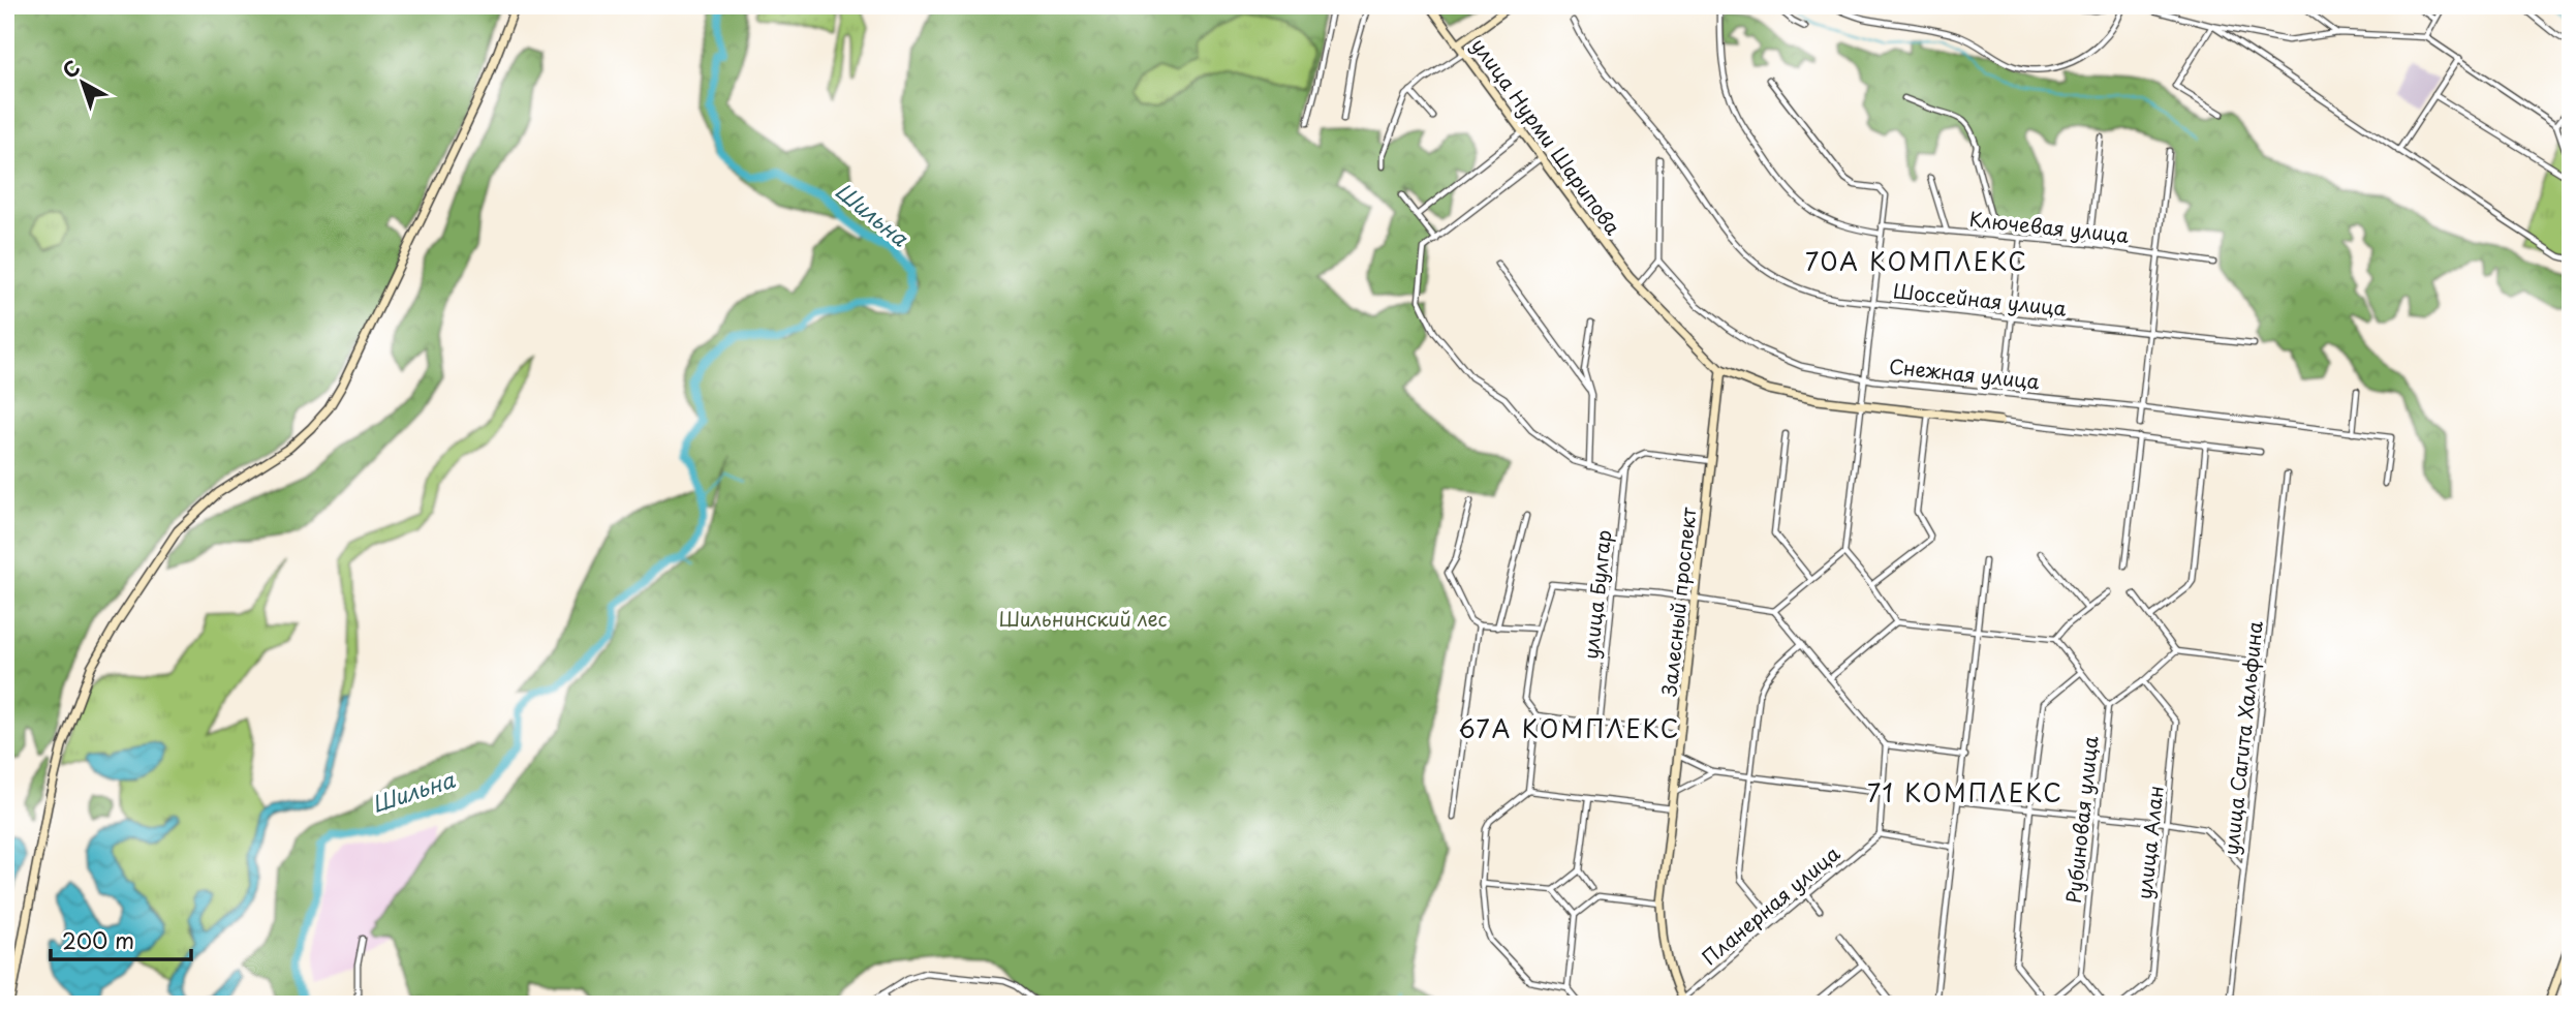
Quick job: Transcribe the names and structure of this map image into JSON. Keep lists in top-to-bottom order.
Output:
{
  "streets": {
    "street": [
      "улица Нурми Шарипова",
      "Ключевая улица",
      "Шоссейная улица",
      "Снежная улица",
      "улица Булгар",
      "Залесный проспект",
      "улица Сагита Хальфина",
      "Рубиновая улица",
      "улица Алан",
      "Планерная улица"
    ]
  },
  "crossings": [
    ["улица Нурми Шарипова", "Залесный проспект"],
    ["Залесный проспект", "Планерная улица"]
  ],
  "districts": ["70А КОМПЛЕКС", "67А КОМПЛЕКС", "71 КОМПЛЕКС"],
  "water": ["Шильна"],
  "parks": ["Шильнинский лес"],
  "scale_bar": "200 m",
  "north": "top left"
}
